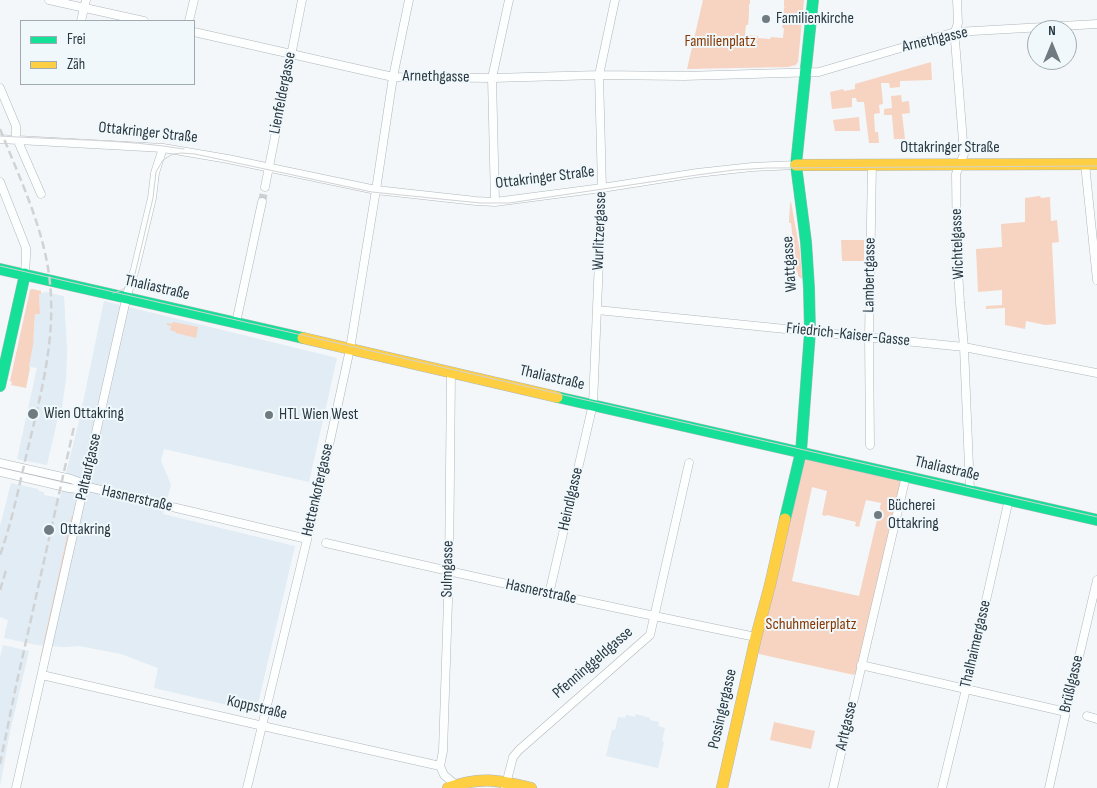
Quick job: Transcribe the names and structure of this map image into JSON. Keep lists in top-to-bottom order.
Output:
{
  "streets": {
    "main road": [
      "Ottakringer Straße",
      "Wattgasse",
      "Thaliastraße",
      "Possingergasse"
    ],
    "street": [
      "Arnethgasse",
      "Lienfeldergasse",
      "Wurlitzergasse",
      "Wichtelgasse",
      "Lambertgasse",
      "Friedrich-Kaiser-Gasse",
      "Paltaufgasse",
      "Hettenkofergasse",
      "Hasnerstraße",
      "Heindlgasse",
      "Sulmgasse",
      "Thalhaimergasse",
      "Pfenninggeldgasse",
      "Brüßlgasse",
      "Koppstraße",
      "Arltgasse"
    ]
  },
  "crossings": [
    ["Arnethgasse", "Lienfeldergasse"],
    ["Arnethgasse", "Wurlitzergasse"],
    ["Arnethgasse", "Wichtelgasse"],
    ["Arnethgasse", "Wattgasse"],
    ["Arnethgasse", "Hettenkofergasse"],
    ["Lienfeldergasse", "Ottakringer Straße"],
    ["Ottakringer Straße", "Wurlitzergasse"],
    ["Ottakringer Straße", "Wichtelgasse"],
    ["Ottakringer Straße", "Wattgasse"],
    ["Ottakringer Straße", "Lambertgasse"],
    ["Ottakringer Straße", "Paltaufgasse"],
    ["Ottakringer Straße", "Hettenkofergasse"],
    ["Wurlitzergasse", "Thaliastraße"],
    ["Wurlitzergasse", "Friedrich-Kaiser-Gasse"],
    ["Wurlitzergasse", "Heindlgasse"],
    ["Wichtelgasse", "Thaliastraße"],
    ["Wichtelgasse", "Friedrich-Kaiser-Gasse"],
    ["Wattgasse", "Thaliastraße"],
    ["Wattgasse", "Friedrich-Kaiser-Gasse"],
    ["Lambertgasse", "Friedrich-Kaiser-Gasse"],
    ["Thaliastraße", "Paltaufgasse"],
    ["Thaliastraße", "Hettenkofergasse"],
    ["Thaliastraße", "Heindlgasse"],
    ["Thaliastraße", "Sulmgasse"],
    ["Thaliastraße", "Thalhaimergasse"],
    ["Paltaufgasse", "Hasnerstraße"],
    ["Paltaufgasse", "Koppstraße"],
    ["Hettenkofergasse", "Hasnerstraße"],
    ["Hettenkofergasse", "Koppstraße"],
    ["Hasnerstraße", "Heindlgasse"],
    ["Hasnerstraße", "Sulmgasse"],
    ["Hasnerstraße", "Pfenninggeldgasse"],
    ["Hasnerstraße", "Possingergasse"],
    ["Sulmgasse", "Koppstraße"]
  ],
  "parks": ["Familienplatz", "Schuhmeierplatz"],
  "places": [
    "Familienkirche",
    "Wien Ottakring",
    "HTL Wien West",
    "Bücherei Ottakring",
    "Ottakring"
  ],
  "legend": ["Frei", "Zäh"],
  "north": "top"
}
